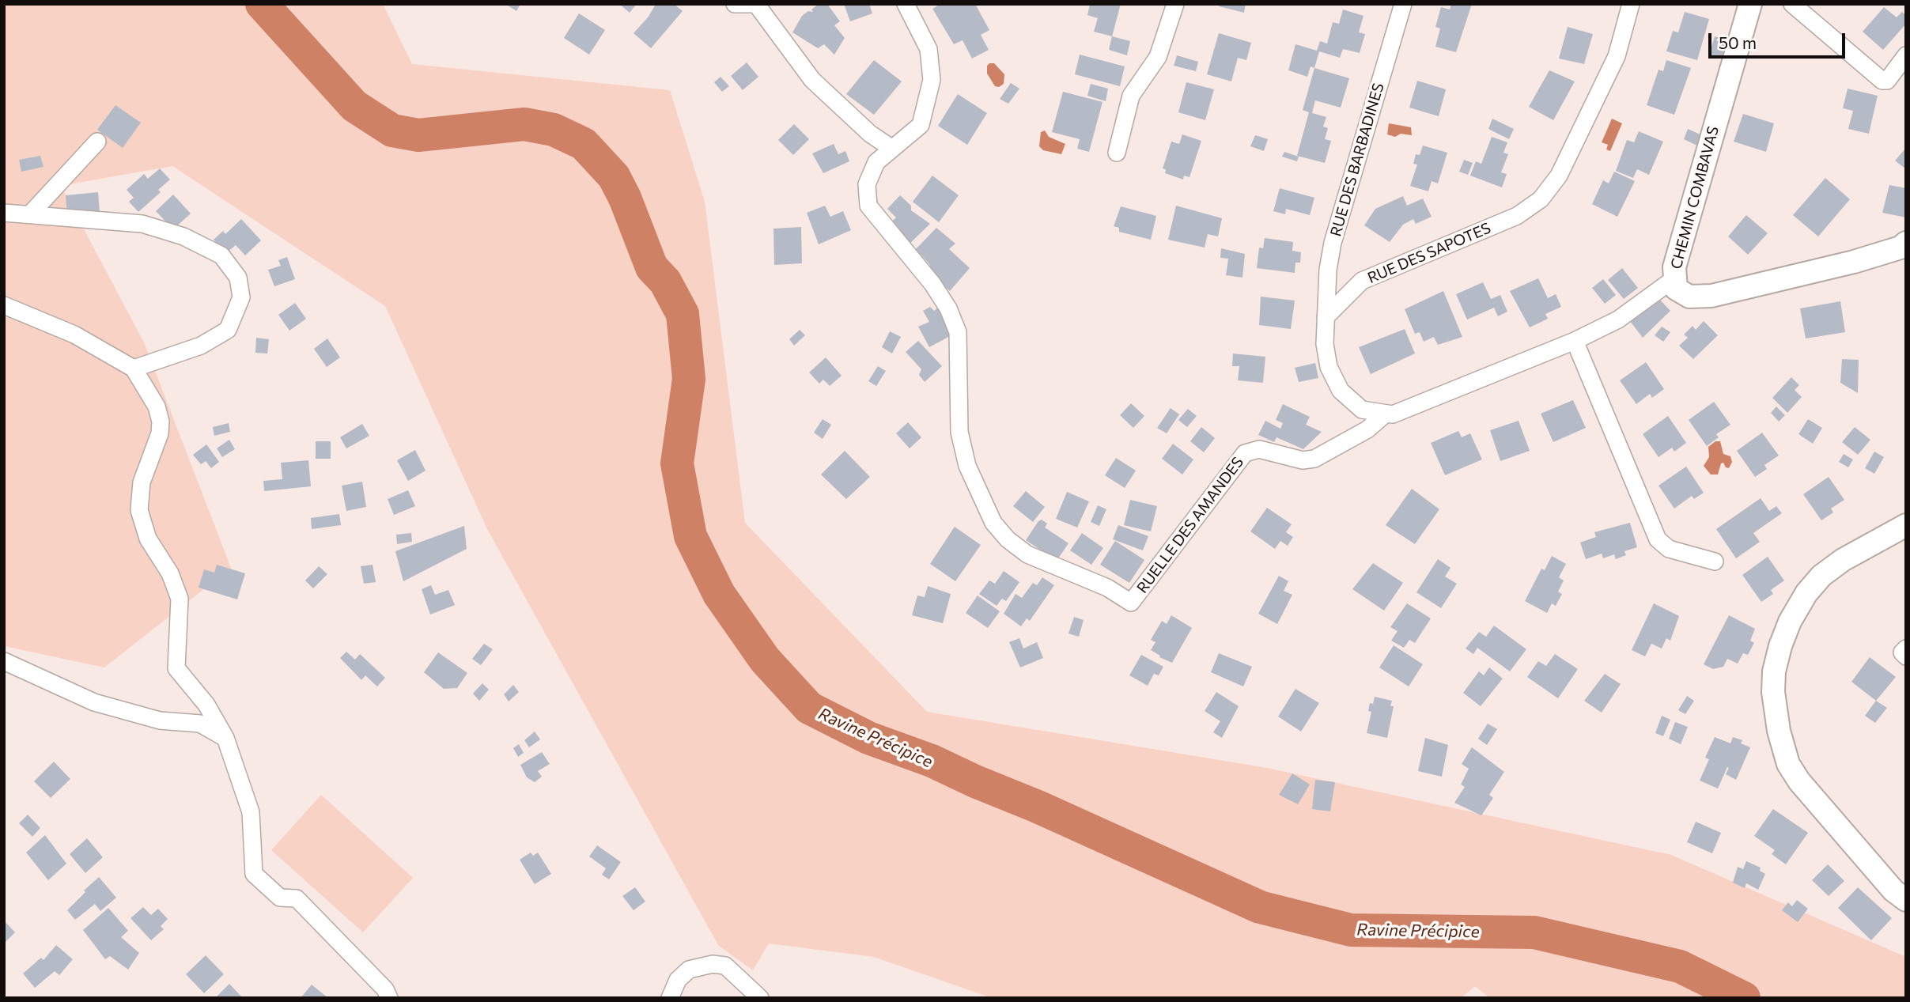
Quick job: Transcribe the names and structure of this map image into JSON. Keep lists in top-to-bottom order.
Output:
{
  "streets": {
    "street": [
      "RUE DES BARBADINES",
      "CHEMIN COMBAVAS",
      "RUE DES SAPOTES",
      "RUELLE DES AMANDES"
    ]
  },
  "crossings": [
    ["RUE DES BARBADINES", "RUE DES SAPOTES"]
  ],
  "water": ["Ravine Précipice"],
  "scale_bar": "50 m"
}
